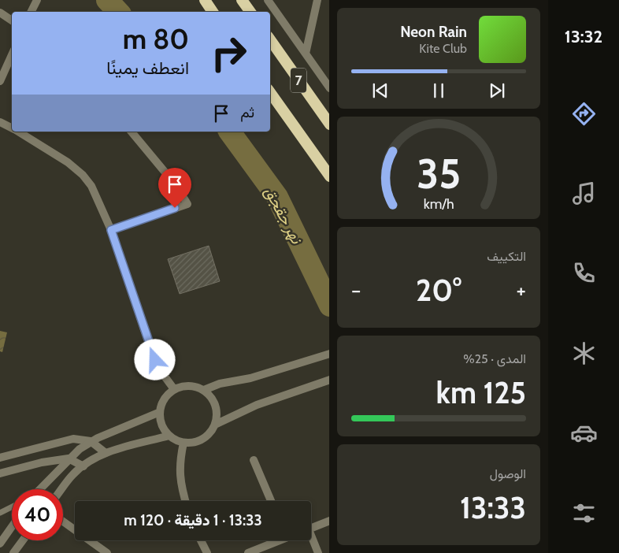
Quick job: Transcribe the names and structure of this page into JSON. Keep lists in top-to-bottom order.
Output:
{
  "streets": {
    "highway": ["7"]
  },
  "water": ["نهر جقجق"],
  "page": {
    "tabs": "13:32",
    "turn": ["80 m", "انعطف يمينًا"],
    "song": ["Neon Rain", "Kite Club"],
    "then": "ثم",
    "tile": [
      "التكييف",
      ["المدى · 25%", "125 km"],
      ["الوصول", "13:33"]
    ],
    "heat": ["−", "20°", "+"],
    "limit": "40",
    "trip": "13:33 · 1 دقيقة · 120 m",
    "gauge": ["35", "km/h"]
  }
}
